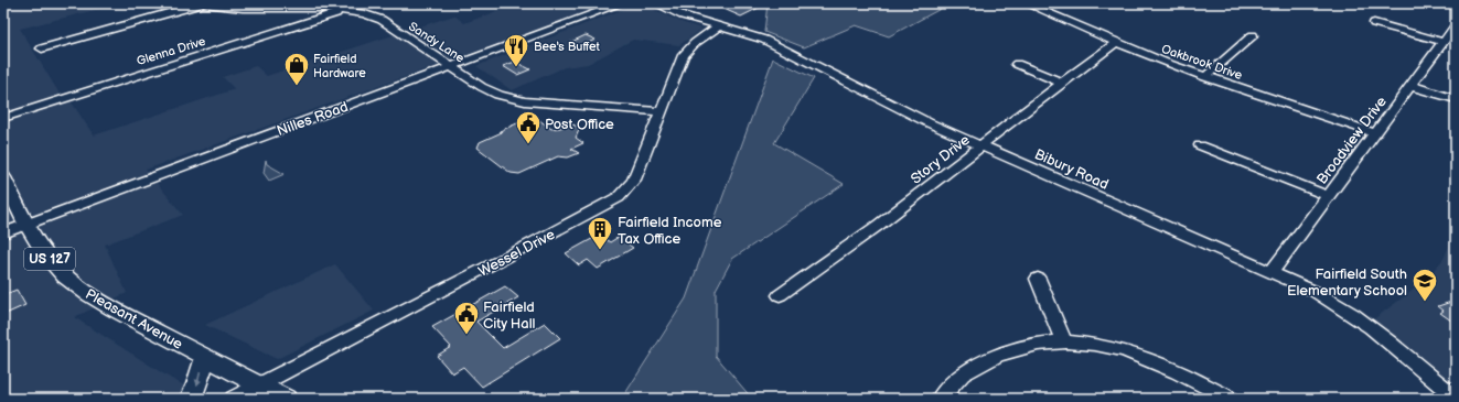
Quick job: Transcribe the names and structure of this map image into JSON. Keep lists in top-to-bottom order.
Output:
{
  "streets": {
    "main road": ["US 127", "Pleasant Avenue"],
    "street": [
      "Sandy Lane",
      "Glenna Drive",
      "Oakbrook Drive",
      "Nilles Road",
      "Broadview Drive",
      "Story Drive",
      "Bibury Road",
      "Wessel Drive"
    ]
  },
  "crossings": [
    ["Sandy Lane", "Glenna Drive"],
    ["Sandy Lane", "Nilles Road"],
    ["Sandy Lane", "Wessel Drive"],
    ["Oakbrook Drive", "Broadview Drive"],
    ["Oakbrook Drive", "Story Drive"],
    ["Nilles Road", "Pleasant Avenue"],
    ["Broadview Drive", "Bibury Road"],
    ["Story Drive", "Bibury Road"],
    ["Bibury Road", "Wessel Drive"],
    ["Wessel Drive", "Pleasant Avenue"]
  ],
  "places": {
    "restaurant": ["Bee's Buffet"],
    "shop": ["Fairfield Hardware"],
    "public building": ["Post Office", "Fairfield City Hall"],
    "building": ["Fairfield Income Tax Office"],
    "school or university": ["Fairfield South Elementary School"]
  }
}
